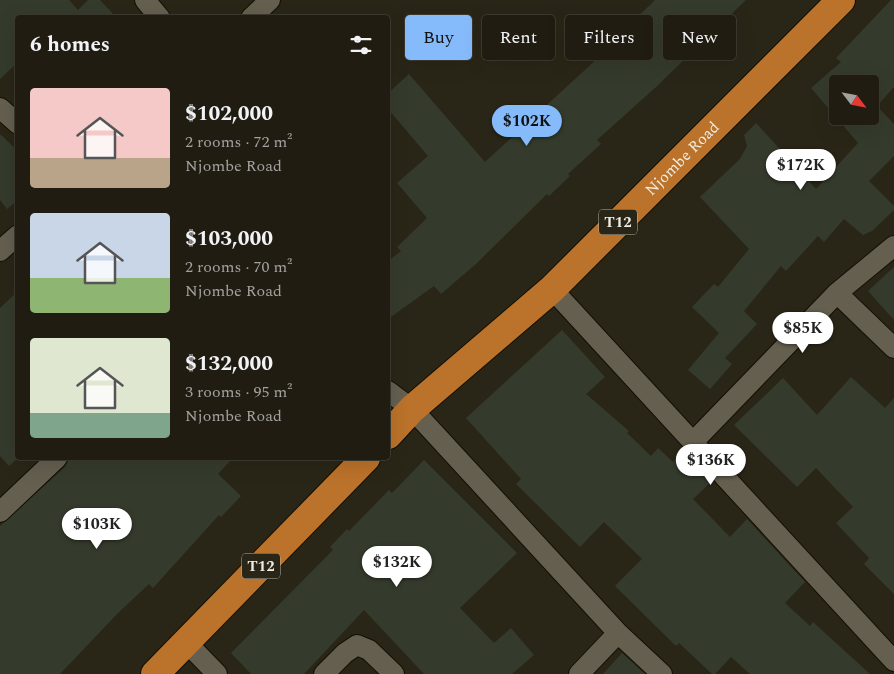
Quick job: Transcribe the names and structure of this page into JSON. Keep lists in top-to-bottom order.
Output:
{
  "streets": {
    "highway": ["Njombe Road", "T12"]
  },
  "north": "bottom right",
  "page": {
    "chip": [
      "Buy",
      "Rent",
      "Filters",
      "New"
    ],
    "heading": "6 homes",
    "list": [
      {
        "name": "$102,000",
        "note": "2 rooms · 72 m² · Njombe Road"
      },
      {
        "name": "$103,000",
        "note": "2 rooms · 70 m² · Njombe Road"
      },
      {
        "name": "$132,000",
        "note": "3 rooms · 95 m² · Njombe Road"
      }
    ],
    "price": [
      "$102K",
      "$172K",
      "$85K",
      "$136K",
      "$103K",
      "$132K"
    ]
  }
}
